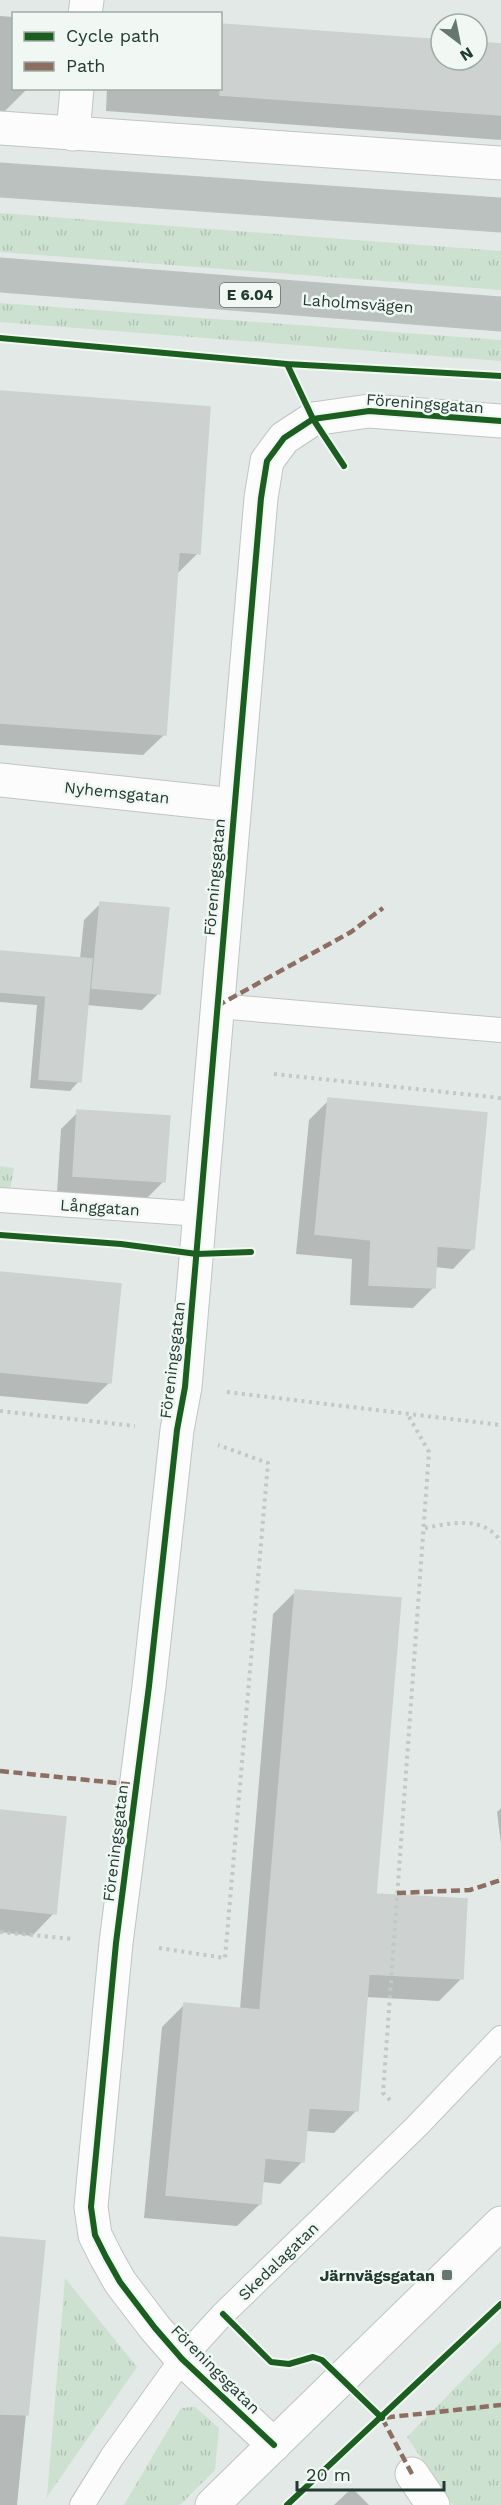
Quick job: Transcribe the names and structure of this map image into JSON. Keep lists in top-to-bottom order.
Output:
{
  "streets": {
    "highway": ["E 6.04", "Laholmsvägen"],
    "street": ["Föreningsgatan", "Nyhemsgatan"],
    "lane": ["Långgatan", "Skedalagatan"]
  },
  "crossings": [
    ["Föreningsgatan", "Nyhemsgatan"],
    ["Föreningsgatan", "Långgatan"],
    ["Föreningsgatan", "Skedalagatan"]
  ],
  "places": {
    "transit": ["Järnvägsgatan"]
  },
  "legend": ["Cycle path", "Path"],
  "scale_bar": "20 m",
  "north": "bottom right"
}
